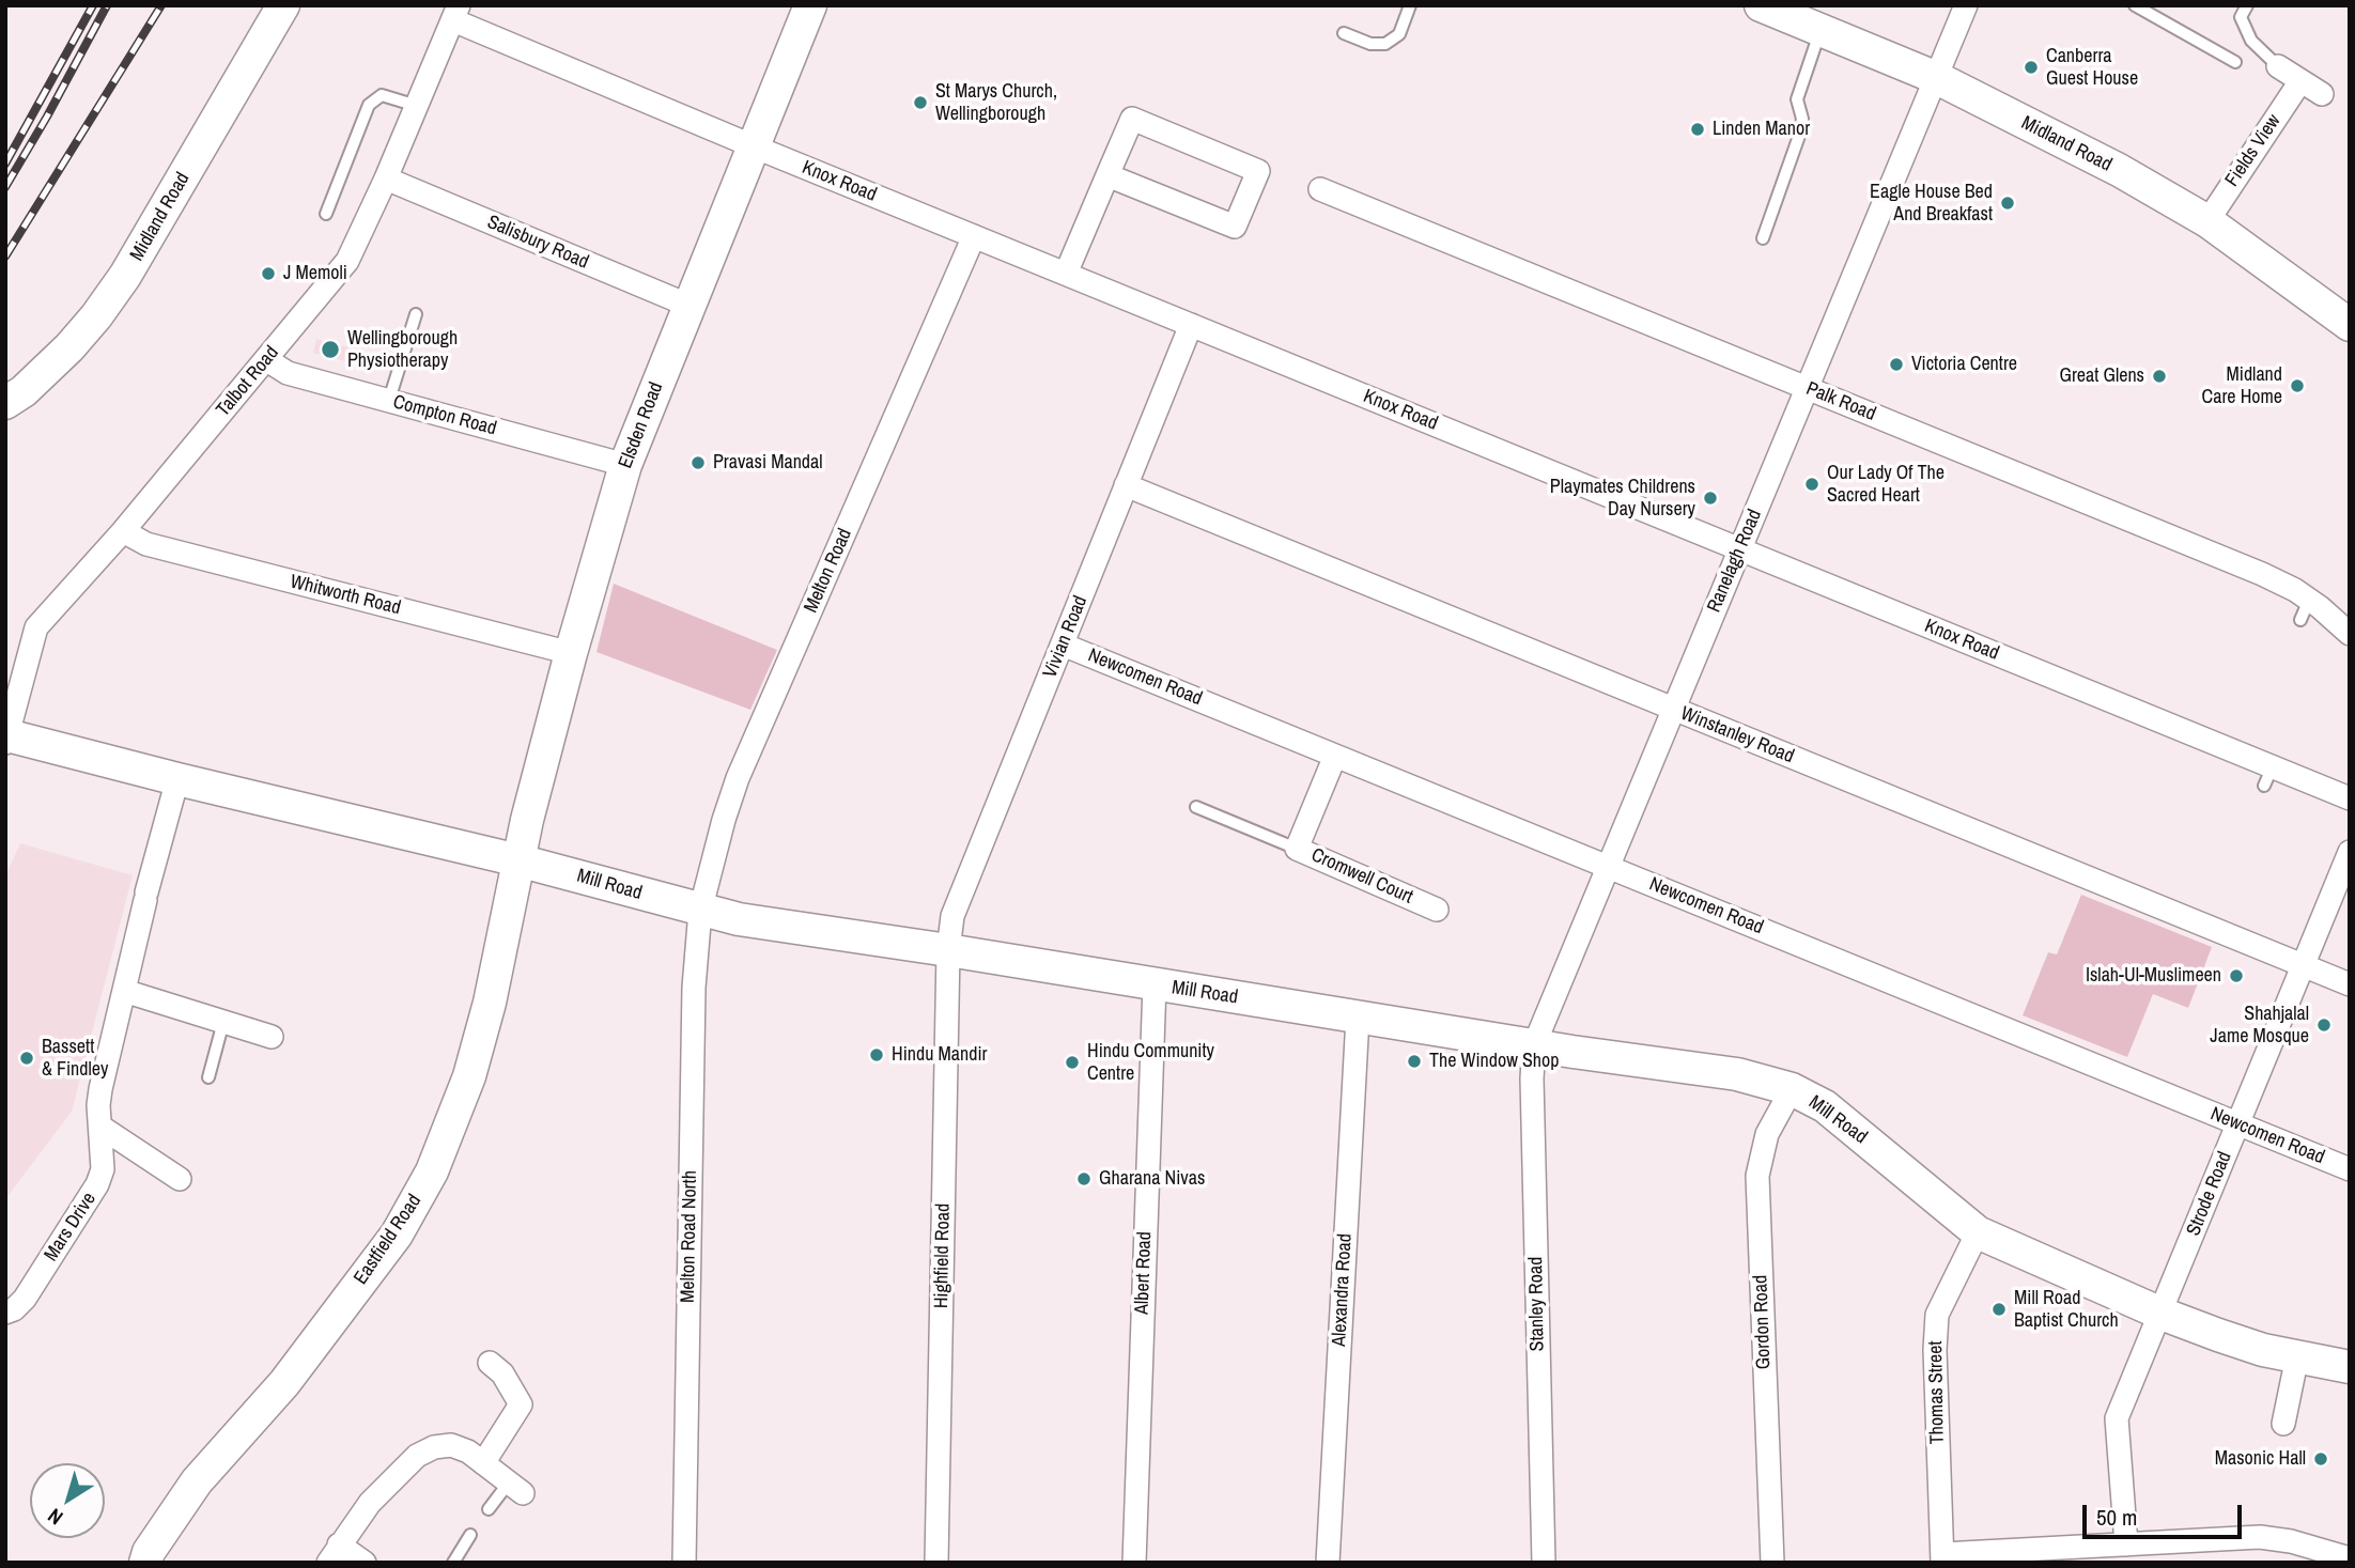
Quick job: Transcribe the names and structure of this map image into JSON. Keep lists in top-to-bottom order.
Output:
{
  "streets": {
    "main road": [
      "Midland Road",
      "Elsden Road",
      "Mill Road",
      "Eastfield Road"
    ],
    "street": [
      "Fields View",
      "Knox Road",
      "Salisbury Road",
      "Talbot Road",
      "Palk Road",
      "Compton Road",
      "Ranelagh Road",
      "Melton Road",
      "Whitworth Road",
      "Vivian Road",
      "Newcomen Road",
      "Winstanley Road",
      "Cromwell Court",
      "Strode Road",
      "Mars Drive",
      "Melton Road North",
      "Highfield Road",
      "Albert Road",
      "Alexandra Road",
      "Stanley Road",
      "Gordon Road",
      "Thomas Street"
    ]
  },
  "crossings": [
    ["Midland Road", "Fields View"],
    ["Midland Road", "Ranelagh Road"],
    ["Knox Road", "Talbot Road"],
    ["Knox Road", "Elsden Road"],
    ["Knox Road", "Ranelagh Road"],
    ["Knox Road", "Melton Road"],
    ["Knox Road", "Vivian Road"],
    ["Salisbury Road", "Talbot Road"],
    ["Salisbury Road", "Elsden Road"],
    ["Talbot Road", "Compton Road"],
    ["Talbot Road", "Whitworth Road"],
    ["Talbot Road", "Mill Road"],
    ["Palk Road", "Ranelagh Road"],
    ["Compton Road", "Elsden Road"],
    ["Elsden Road", "Whitworth Road"],
    ["Elsden Road", "Mill Road"],
    ["Elsden Road", "Eastfield Road"],
    ["Ranelagh Road", "Newcomen Road"],
    ["Ranelagh Road", "Winstanley Road"],
    ["Ranelagh Road", "Mill Road"],
    ["Ranelagh Road", "Stanley Road"],
    ["Melton Road", "Mill Road"],
    ["Melton Road", "Melton Road North"],
    ["Vivian Road", "Newcomen Road"],
    ["Vivian Road", "Winstanley Road"],
    ["Vivian Road", "Mill Road"],
    ["Vivian Road", "Highfield Road"],
    ["Newcomen Road", "Cromwell Court"],
    ["Newcomen Road", "Strode Road"],
    ["Winstanley Road", "Strode Road"],
    ["Mill Road", "Strode Road"],
    ["Mill Road", "Mars Drive"],
    ["Mill Road", "Melton Road North"],
    ["Mill Road", "Eastfield Road"],
    ["Mill Road", "Highfield Road"],
    ["Mill Road", "Albert Road"],
    ["Mill Road", "Alexandra Road"],
    ["Mill Road", "Stanley Road"],
    ["Mill Road", "Gordon Road"],
    ["Mill Road", "Thomas Street"]
  ],
  "places": [
    "Canberra Guest House",
    "St Marys Church, Wellingborough",
    "Linden Manor",
    "Eagle House Bed And Breakfast",
    "J Memoli",
    "Wellingborough Physiotherapy",
    "Victoria Centre",
    "Great Glens",
    "Midland Care Home",
    "Pravasi Mandal",
    "Our Lady Of The Sacred Heart",
    "Playmates Childrens Day Nursery",
    "Islah-Ul-Muslimeen",
    "Shahjalal Jame Mosque",
    "Hindu Mandir",
    "Bassett & Findley",
    "The Window Shop",
    "Hindu Community Centre",
    "Gharana Nivas",
    "Mill Road Baptist Church",
    "Masonic Hall"
  ],
  "scale_bar": "50 m",
  "north": "bottom left"
}
